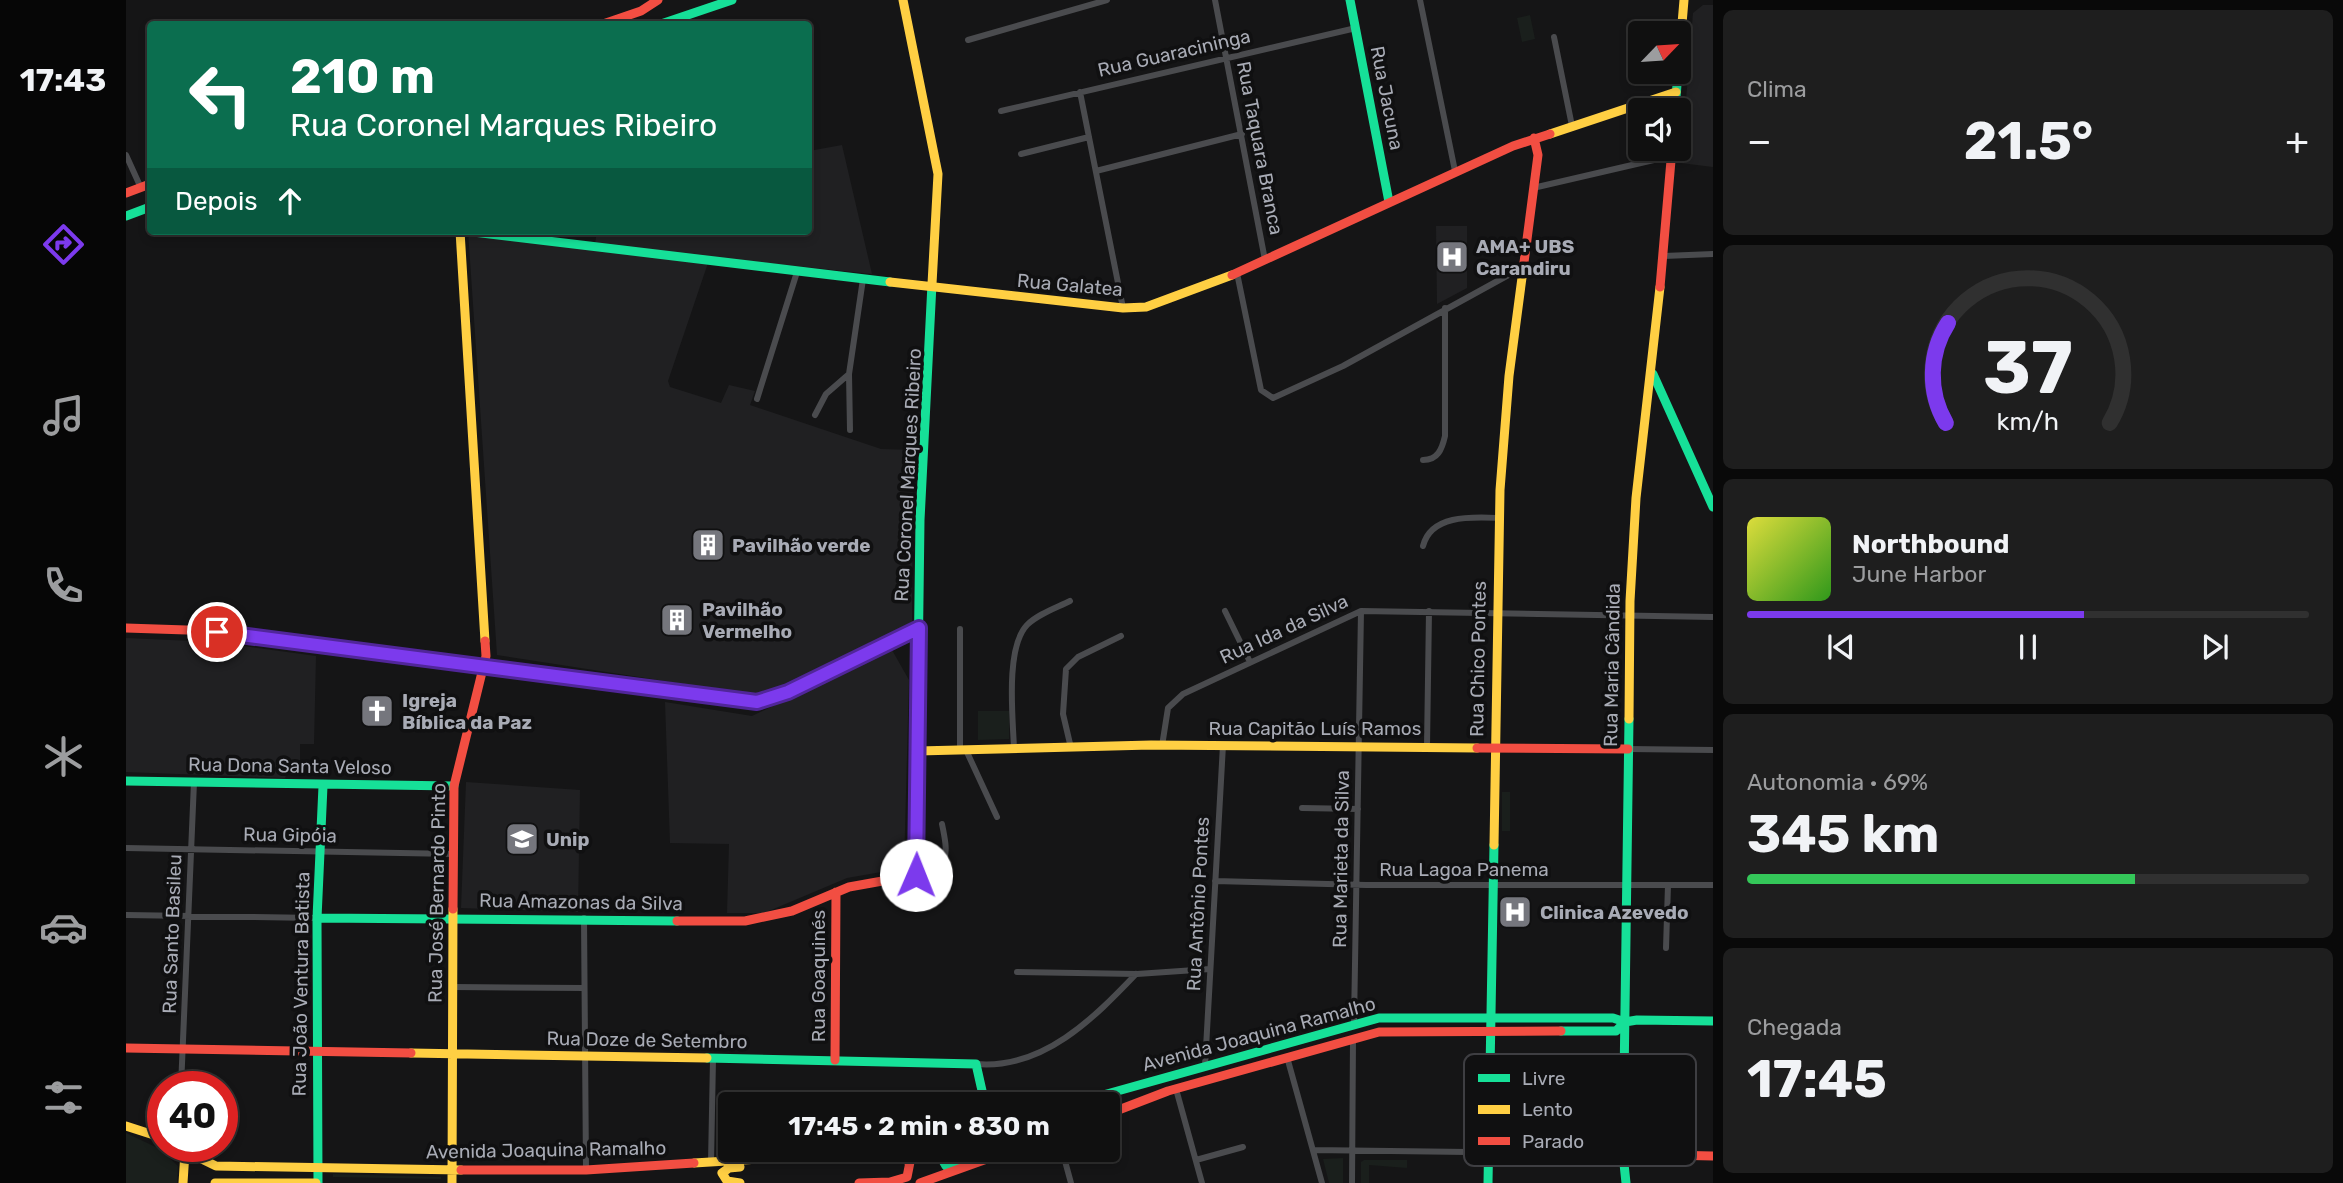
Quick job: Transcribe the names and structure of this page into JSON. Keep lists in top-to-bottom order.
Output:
{
  "streets": {
    "street": [
      "Rua Guaracininga",
      "Rua Jacuna",
      "Rua Taquara Branca",
      "Rua Galatea",
      "Rua Coronel Marques Ribeiro",
      "Rua Ida da Silva",
      "Rua Chico Pontes",
      "Rua Maria Cândida",
      "Rua Capitão Luís Ramos",
      "Rua Dona Santa Veloso",
      "Rua Gipóia",
      "Rua Marieta da Silva",
      "Rua Lagoa Panema",
      "Rua José Bernardo Pinto",
      "Rua Amazonas da Silva",
      "Rua Antônio Pontes",
      "Rua Santo Basileu",
      "Rua Goaquinés",
      "Rua João Ventura Batista",
      "Avenida Joaquina Ramalho",
      "Rua Doze de Setembro"
    ]
  },
  "crossings": [
    ["Rua Guaracininga", "Rua Jacuna"],
    ["Rua Guaracininga", "Rua Taquara Branca"],
    ["Rua Jacuna", "Rua Galatea"],
    ["Rua Taquara Branca", "Rua Galatea"],
    ["Rua Galatea", "Rua Coronel Marques Ribeiro"],
    ["Rua Galatea", "Rua Chico Pontes"],
    ["Rua Coronel Marques Ribeiro", "Rua José Bernardo Pinto"],
    ["Rua Ida da Silva", "Rua Chico Pontes"],
    ["Rua Ida da Silva", "Rua Maria Cândida"],
    ["Rua Ida da Silva", "Rua Capitão Luís Ramos"],
    ["Rua Ida da Silva", "Rua Marieta da Silva"],
    ["Rua Chico Pontes", "Rua Capitão Luís Ramos"],
    ["Rua Chico Pontes", "Rua Lagoa Panema"],
    ["Rua Chico Pontes", "Avenida Joaquina Ramalho"],
    ["Rua Maria Cândida", "Rua Capitão Luís Ramos"],
    ["Rua Maria Cândida", "Rua Lagoa Panema"],
    ["Rua Maria Cândida", "Avenida Joaquina Ramalho"],
    ["Rua Capitão Luís Ramos", "Rua Marieta da Silva"],
    ["Rua Capitão Luís Ramos", "Rua Antônio Pontes"],
    ["Rua Dona Santa Veloso", "Rua José Bernardo Pinto"],
    ["Rua Dona Santa Veloso", "Rua Santo Basileu"],
    ["Rua Dona Santa Veloso", "Rua João Ventura Batista"],
    ["Rua Gipóia", "Rua José Bernardo Pinto"],
    ["Rua Gipóia", "Rua Santo Basileu"],
    ["Rua Gipóia", "Rua João Ventura Batista"],
    ["Rua Marieta da Silva", "Rua Lagoa Panema"],
    ["Rua Marieta da Silva", "Avenida Joaquina Ramalho"],
    ["Rua Lagoa Panema", "Rua Antônio Pontes"],
    ["Rua José Bernardo Pinto", "Rua Amazonas da Silva"],
    ["Rua José Bernardo Pinto", "Avenida Joaquina Ramalho"],
    ["Rua José Bernardo Pinto", "Rua Doze de Setembro"],
    ["Rua Amazonas da Silva", "Rua Santo Basileu"],
    ["Rua Amazonas da Silva", "Rua Goaquinés"],
    ["Rua Amazonas da Silva", "Rua João Ventura Batista"],
    ["Rua Antônio Pontes", "Avenida Joaquina Ramalho"],
    ["Rua Santo Basileu", "Rua Doze de Setembro"],
    ["Rua Goaquinés", "Rua Doze de Setembro"],
    ["Rua João Ventura Batista", "Avenida Joaquina Ramalho"],
    ["Rua João Ventura Batista", "Rua Doze de Setembro"]
  ],
  "places": {
    "hospital": ["AMA+ UBS Carandiru", "Clinica Azevedo"],
    "building": ["Pavilhão verde", "Pavilhão Vermelho"],
    "church": ["Igreja Bíblica da Paz"],
    "school or university": ["Unip"]
  },
  "legend": ["Livre", "Lento", "Parado"],
  "north": "top right",
  "page": {
    "tabs": "17:43",
    "tile": [
      "Clima",
      ["Autonomia · 69%", "345 km"],
      ["Chegada", "17:45"]
    ],
    "turn": ["210 m", "Rua Coronel Marques Ribeiro"],
    "heat": ["−", "21.5°", "+"],
    "then": "Depois",
    "song": ["Northbound", "June Harbor"],
    "limit": "40",
    "trip": "17:45 · 2 min · 830 m",
    "gauge": ["37", "km/h"]
  }
}
